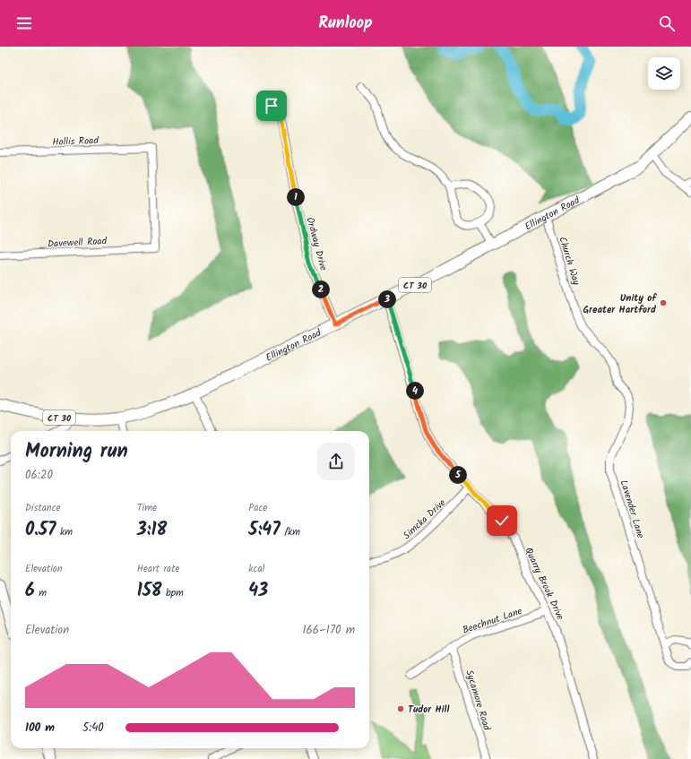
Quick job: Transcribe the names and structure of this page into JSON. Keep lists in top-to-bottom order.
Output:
{
  "streets": {
    "main road": ["Ellington Road", "CT 30"],
    "street": [
      "Hollis Road",
      "Davewell Road",
      "Ordway Drive",
      "Church Way",
      "Lavender Lane",
      "Simcka Drive",
      "Quarry Brook Drive",
      "Beechnut Lane",
      "Sycamore Road"
    ]
  },
  "crossings": [
    ["Hollis Road", "Davewell Road"],
    ["Ellington Road", "Ordway Drive"],
    ["Ellington Road", "Church Way"],
    ["Ellington Road", "Quarry Brook Drive"],
    ["Church Way", "Lavender Lane"],
    ["Simcka Drive", "Quarry Brook Drive"],
    ["Quarry Brook Drive", "Beechnut Lane"],
    ["Beechnut Lane", "Sycamore Road"]
  ],
  "places": ["Unity of Greater Hartford", "Tudor Hill"],
  "page": {
    "header": "Runloop",
    "pins": [
      "1",
      "2",
      "3",
      "4",
      "5"
    ],
    "heading": ["Morning run", "06:20"],
    "stats": [
      ["Distance", "0.57 km"],
      ["Time", "3:18"],
      ["Pace", "5:47 /km"],
      ["Elevation", "6 m"],
      ["Heart rate", "158 bpm"],
      ["kcal", "43"]
    ],
    "chart": ["Elevation", "166–170 m"],
    "list": [
      {
        "name": "100 m",
        "note": "5:40"
      }
    ]
  }
}
